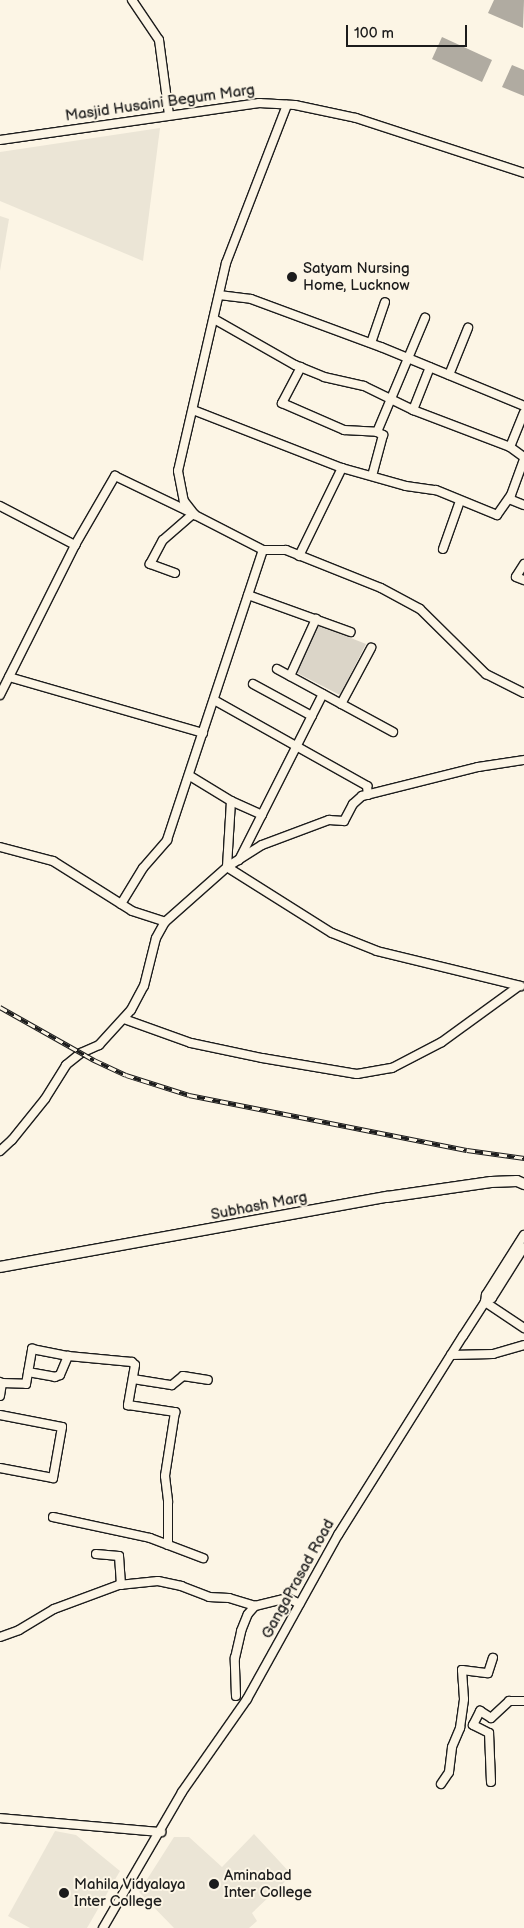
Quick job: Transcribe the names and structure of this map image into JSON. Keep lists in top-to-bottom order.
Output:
{
  "streets": {
    "main road": ["Subhash Marg"],
    "street": ["Masjid Husaini Begum Marg", "GangaPrasad Road"]
  },
  "places": ["Satyam Nursing Home, Lucknow", "Aminabad Inter College", "Mahila Vidyalaya Inter College"],
  "scale_bar": "100 m"
}
